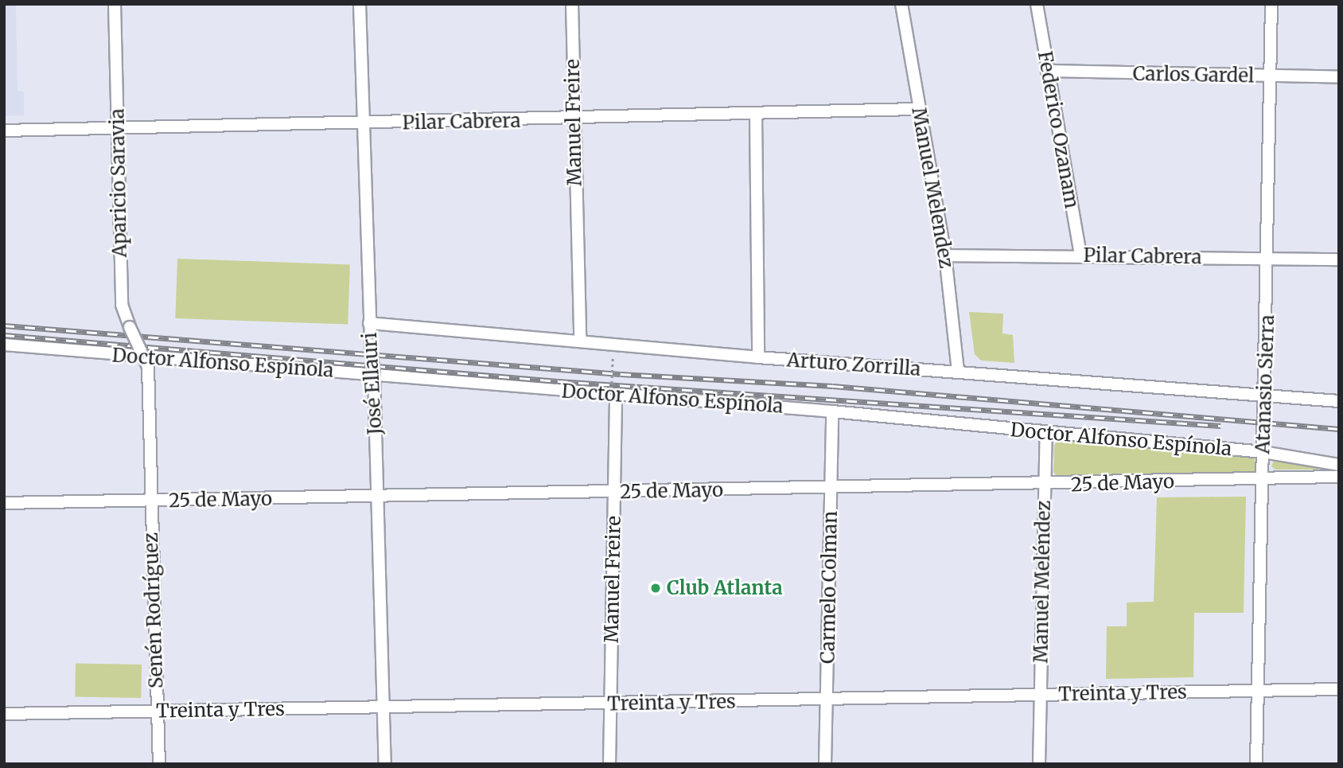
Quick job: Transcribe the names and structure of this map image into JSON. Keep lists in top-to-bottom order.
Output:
{
  "streets": {
    "street": [
      "Carlos Gardel",
      "Pilar Cabrera",
      "Manuel Freire",
      "Federico Ozanam",
      "Aparicio Saravia",
      "Manuel Melendez",
      "Doctor Alfonso Espínola",
      "Arturo Zorrilla",
      "José Ellauri",
      "Atanasio Sierra",
      "25 de Mayo",
      "Manuel Meléndez",
      "Carmelo Colman",
      "Senén Rodríguez",
      "Treinta y Tres"
    ]
  },
  "crossings": [
    ["Carlos Gardel", "Federico Ozanam"],
    ["Carlos Gardel", "Atanasio Sierra"],
    ["Pilar Cabrera", "Manuel Freire"],
    ["Pilar Cabrera", "Federico Ozanam"],
    ["Pilar Cabrera", "Aparicio Saravia"],
    ["Pilar Cabrera", "Manuel Melendez"],
    ["Pilar Cabrera", "José Ellauri"],
    ["Pilar Cabrera", "Atanasio Sierra"],
    ["Manuel Freire", "Doctor Alfonso Espínola"],
    ["Manuel Freire", "Arturo Zorrilla"],
    ["Manuel Freire", "25 de Mayo"],
    ["Manuel Freire", "Treinta y Tres"],
    ["Aparicio Saravia", "Doctor Alfonso Espínola"],
    ["Aparicio Saravia", "Senén Rodríguez"],
    ["Manuel Melendez", "Arturo Zorrilla"],
    ["Doctor Alfonso Espínola", "José Ellauri"],
    ["Doctor Alfonso Espínola", "Atanasio Sierra"],
    ["Doctor Alfonso Espínola", "Manuel Meléndez"],
    ["Doctor Alfonso Espínola", "Carmelo Colman"],
    ["Doctor Alfonso Espínola", "Senén Rodríguez"],
    ["Arturo Zorrilla", "José Ellauri"],
    ["Arturo Zorrilla", "Atanasio Sierra"],
    ["José Ellauri", "25 de Mayo"],
    ["José Ellauri", "Treinta y Tres"],
    ["Atanasio Sierra", "25 de Mayo"],
    ["Atanasio Sierra", "Treinta y Tres"],
    ["25 de Mayo", "Manuel Meléndez"],
    ["25 de Mayo", "Carmelo Colman"],
    ["25 de Mayo", "Senén Rodríguez"],
    ["Manuel Meléndez", "Treinta y Tres"],
    ["Carmelo Colman", "Treinta y Tres"],
    ["Senén Rodríguez", "Treinta y Tres"]
  ],
  "places": ["Club Atlanta"]
}
